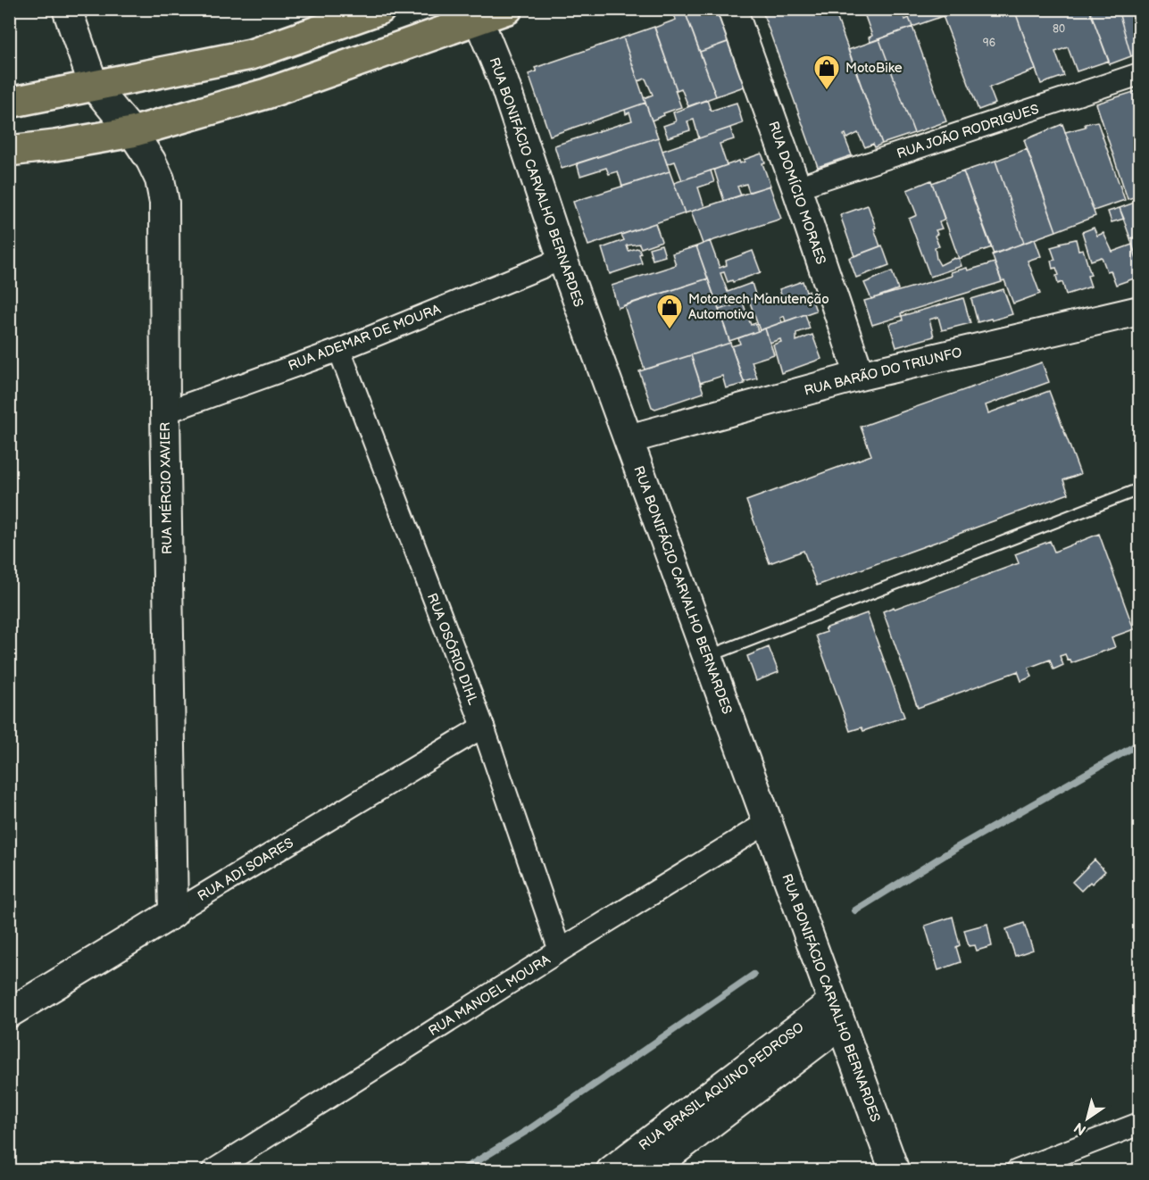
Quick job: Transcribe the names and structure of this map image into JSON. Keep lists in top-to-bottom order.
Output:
{
  "streets": {
    "street": [
      "RUA JOÃO RODRIGUES",
      "RUA BONIFÁCIO CARVALHO BERNARDES",
      "RUA DOMÍCIO MORAES",
      "RUA ADEMAR DE MOURA",
      "RUA BARÃO DO TRIUNFO",
      "RUA MÉRCIO XAVIER",
      "RUA OSÓRIO DIHL",
      "RUA ADI SOARES",
      "RUA MANOEL MOURA",
      "RUA BRASIL AQUINO PEDROSO"
    ]
  },
  "crossings": [
    ["RUA JOÃO RODRIGUES", "RUA DOMÍCIO MORAES"],
    ["RUA BONIFÁCIO CARVALHO BERNARDES", "RUA ADEMAR DE MOURA"],
    ["RUA BONIFÁCIO CARVALHO BERNARDES", "RUA BARÃO DO TRIUNFO"],
    ["RUA BONIFÁCIO CARVALHO BERNARDES", "RUA MANOEL MOURA"],
    ["RUA BONIFÁCIO CARVALHO BERNARDES", "RUA BRASIL AQUINO PEDROSO"],
    ["RUA DOMÍCIO MORAES", "RUA BARÃO DO TRIUNFO"],
    ["RUA ADEMAR DE MOURA", "RUA MÉRCIO XAVIER"],
    ["RUA ADEMAR DE MOURA", "RUA OSÓRIO DIHL"],
    ["RUA MÉRCIO XAVIER", "RUA ADI SOARES"],
    ["RUA OSÓRIO DIHL", "RUA ADI SOARES"],
    ["RUA OSÓRIO DIHL", "RUA MANOEL MOURA"]
  ],
  "places": {
    "shop": ["MotoBike", "Motortech Manutenção Automotiva"]
  },
  "house_numbers": ["80", "96"],
  "north": "bottom left"
}
